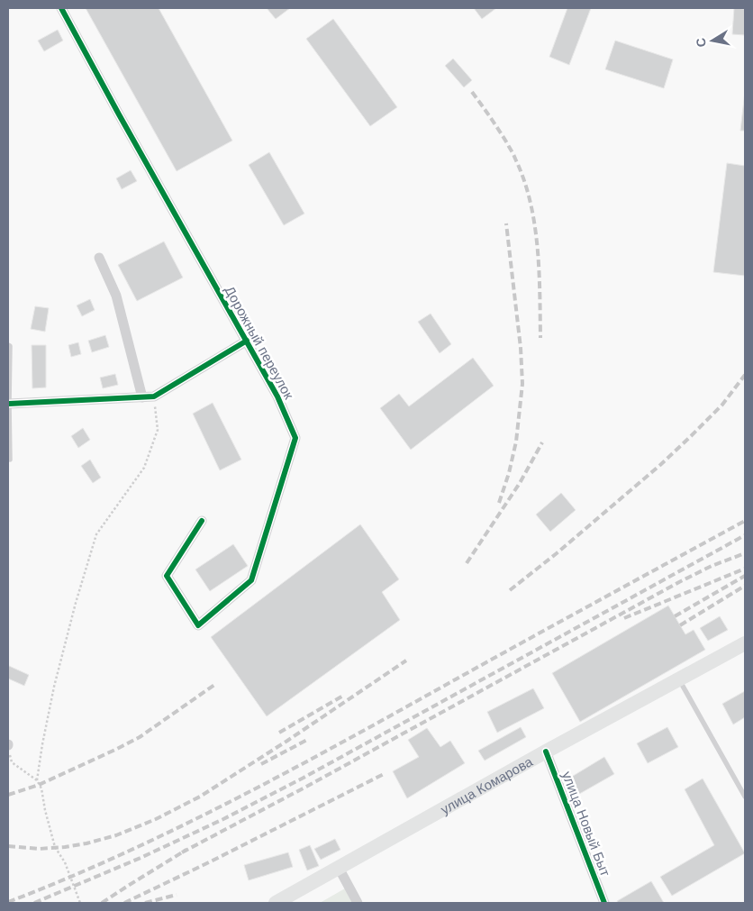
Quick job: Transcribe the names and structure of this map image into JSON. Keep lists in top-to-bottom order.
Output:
{
  "streets": {
    "main road": ["улица Комарова"],
    "street": ["Дорожный переулок", "улица Новый Быт"]
  },
  "crossings": [
    ["улица Комарова", "улица Новый Быт"]
  ],
  "north": "left"
}
